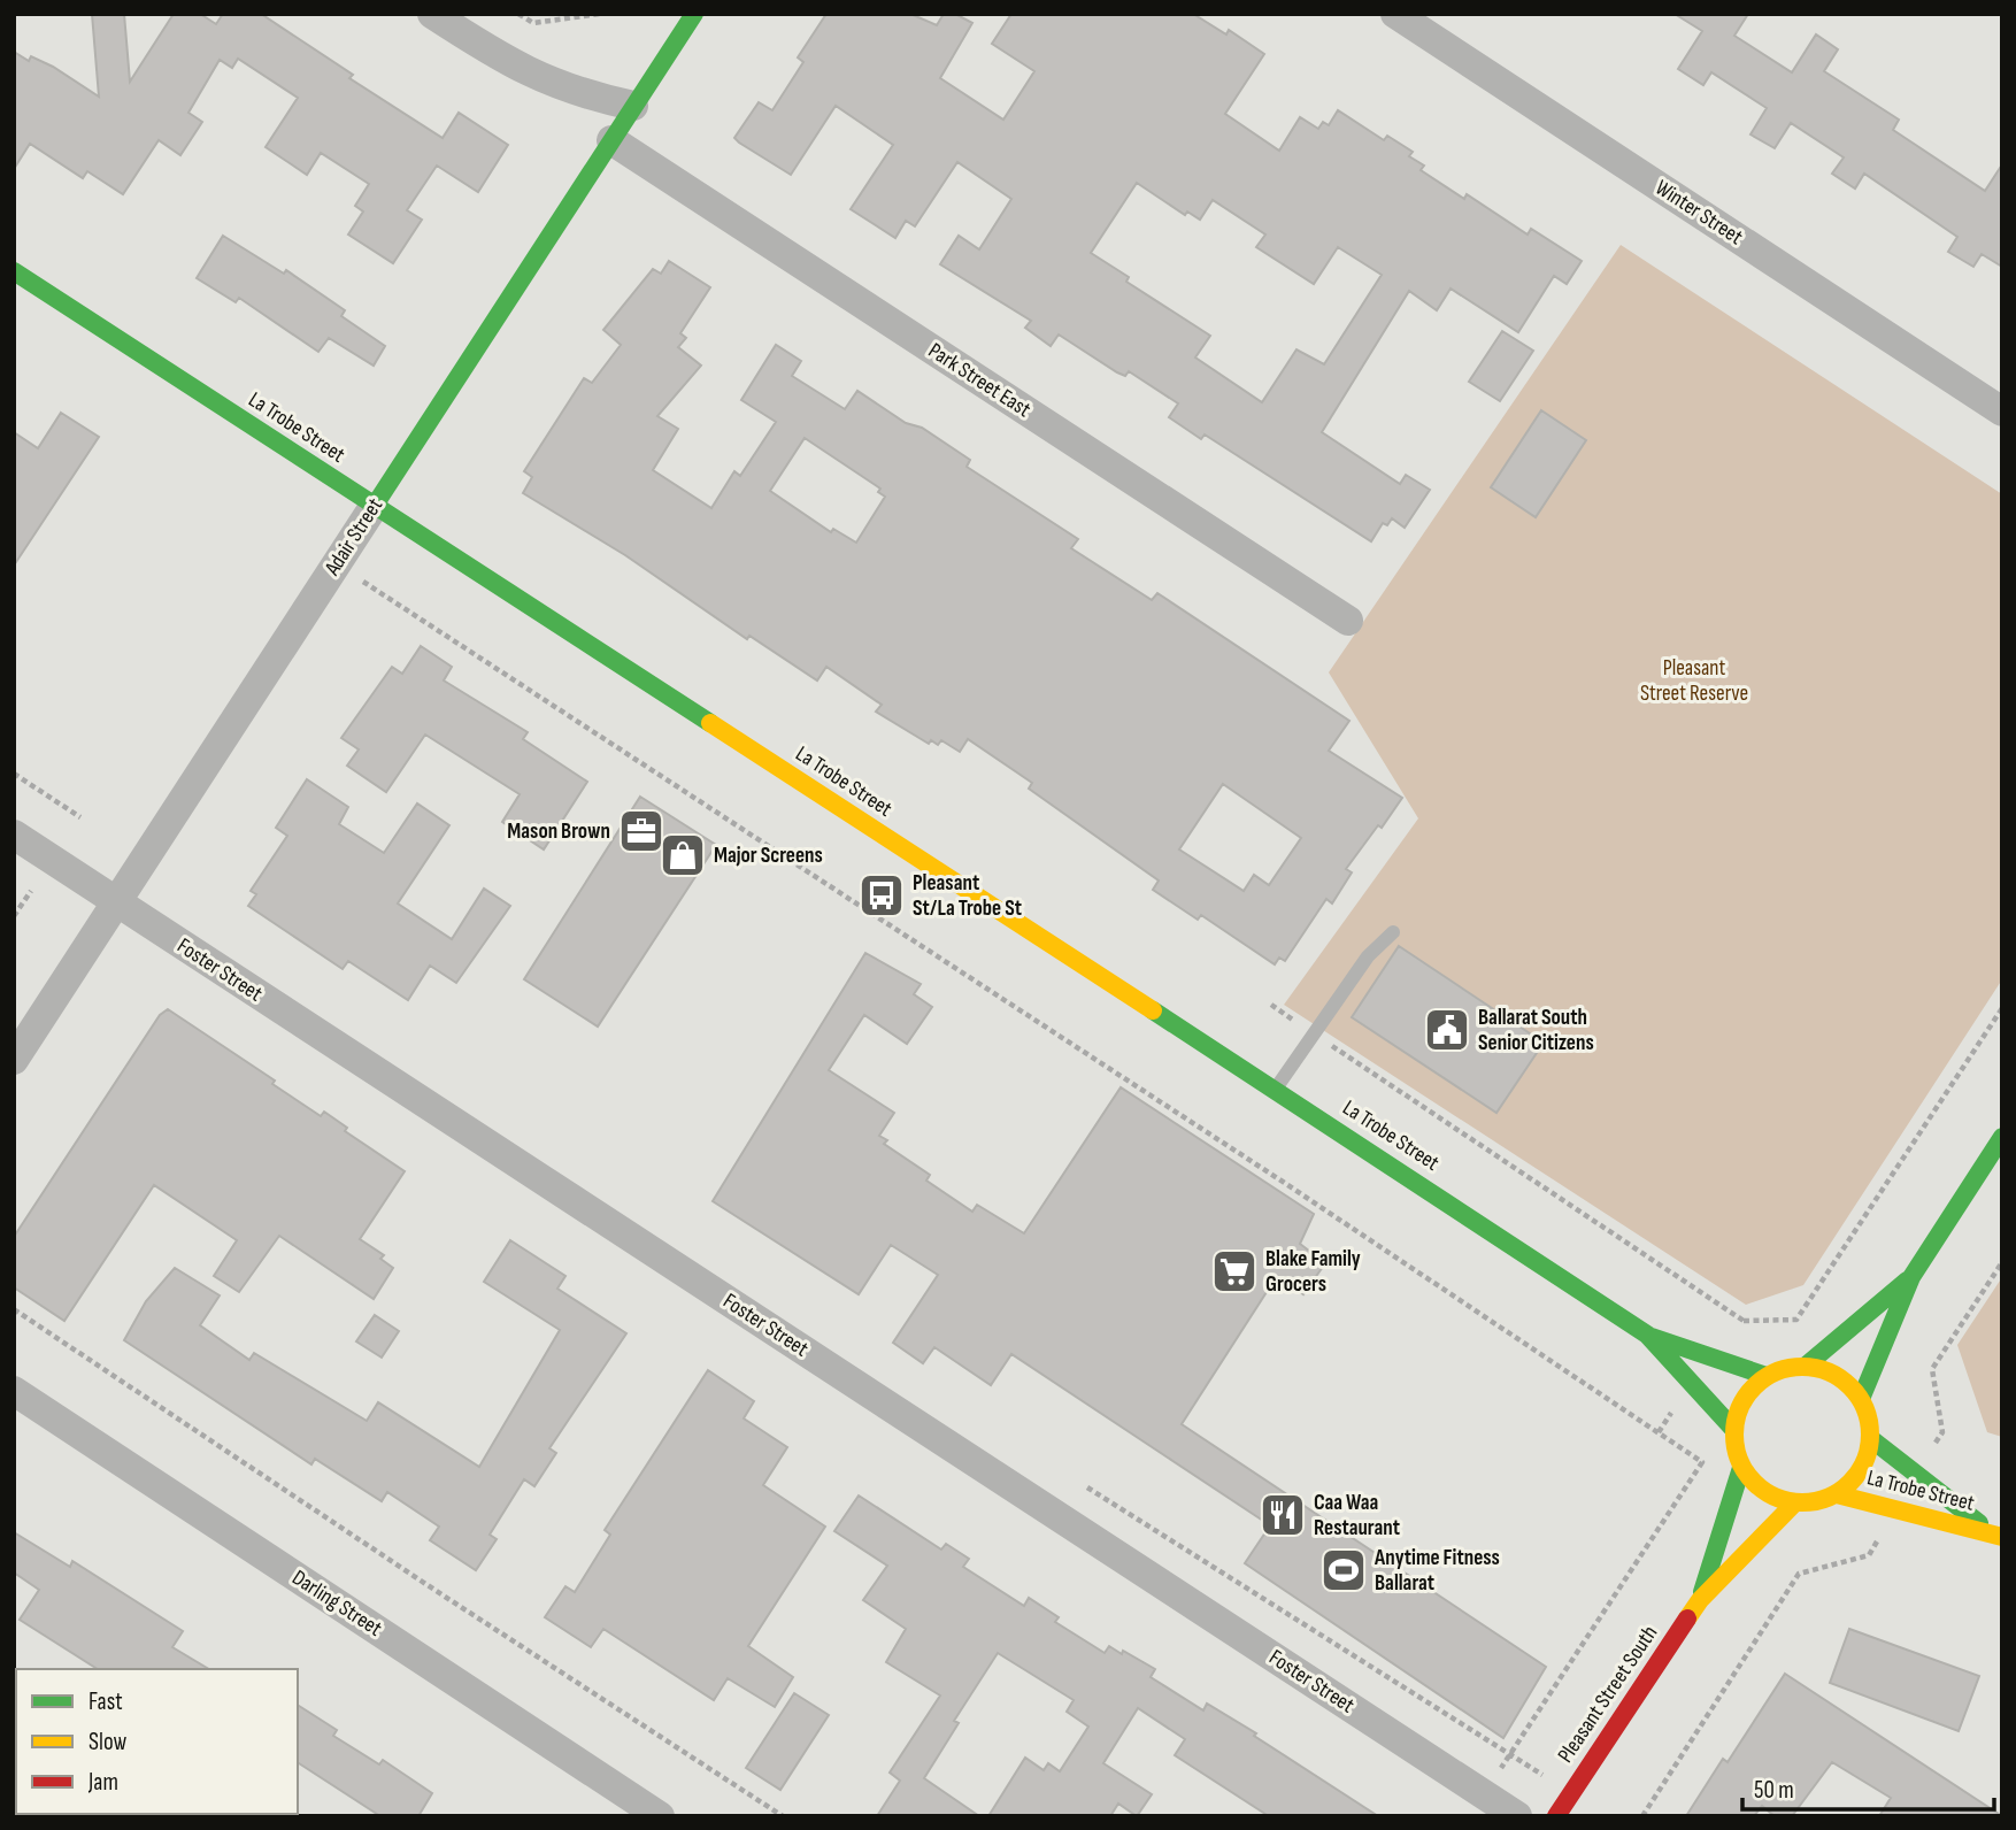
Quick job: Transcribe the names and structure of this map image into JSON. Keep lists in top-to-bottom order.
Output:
{
  "streets": {
    "main road": ["La Trobe Street", "Adair Street", "Pleasant Street South"],
    "street": [
      "Winter Street",
      "Park Street East",
      "Foster Street",
      "Darling Street"
    ]
  },
  "crossings": [
    ["Park Street East", "Adair Street"],
    ["La Trobe Street", "Adair Street"],
    ["La Trobe Street", "Pleasant Street South"],
    ["Adair Street", "Foster Street"]
  ],
  "parks": ["Pleasant Street Reserve"],
  "places": {
    "office": ["Mason Brown"],
    "shop": ["Major Screens"],
    "bus stop": ["Pleasant St/La Trobe St"],
    "public building": ["Ballarat South Senior Citizens"],
    "supermarket": ["Blake Family Grocers"],
    "restaurant": ["Caa Waa Restaurant"],
    "sports": ["Anytime Fitness Ballarat"]
  },
  "legend": ["Fast", "Slow", "Jam"],
  "scale_bar": "50 m"
}
